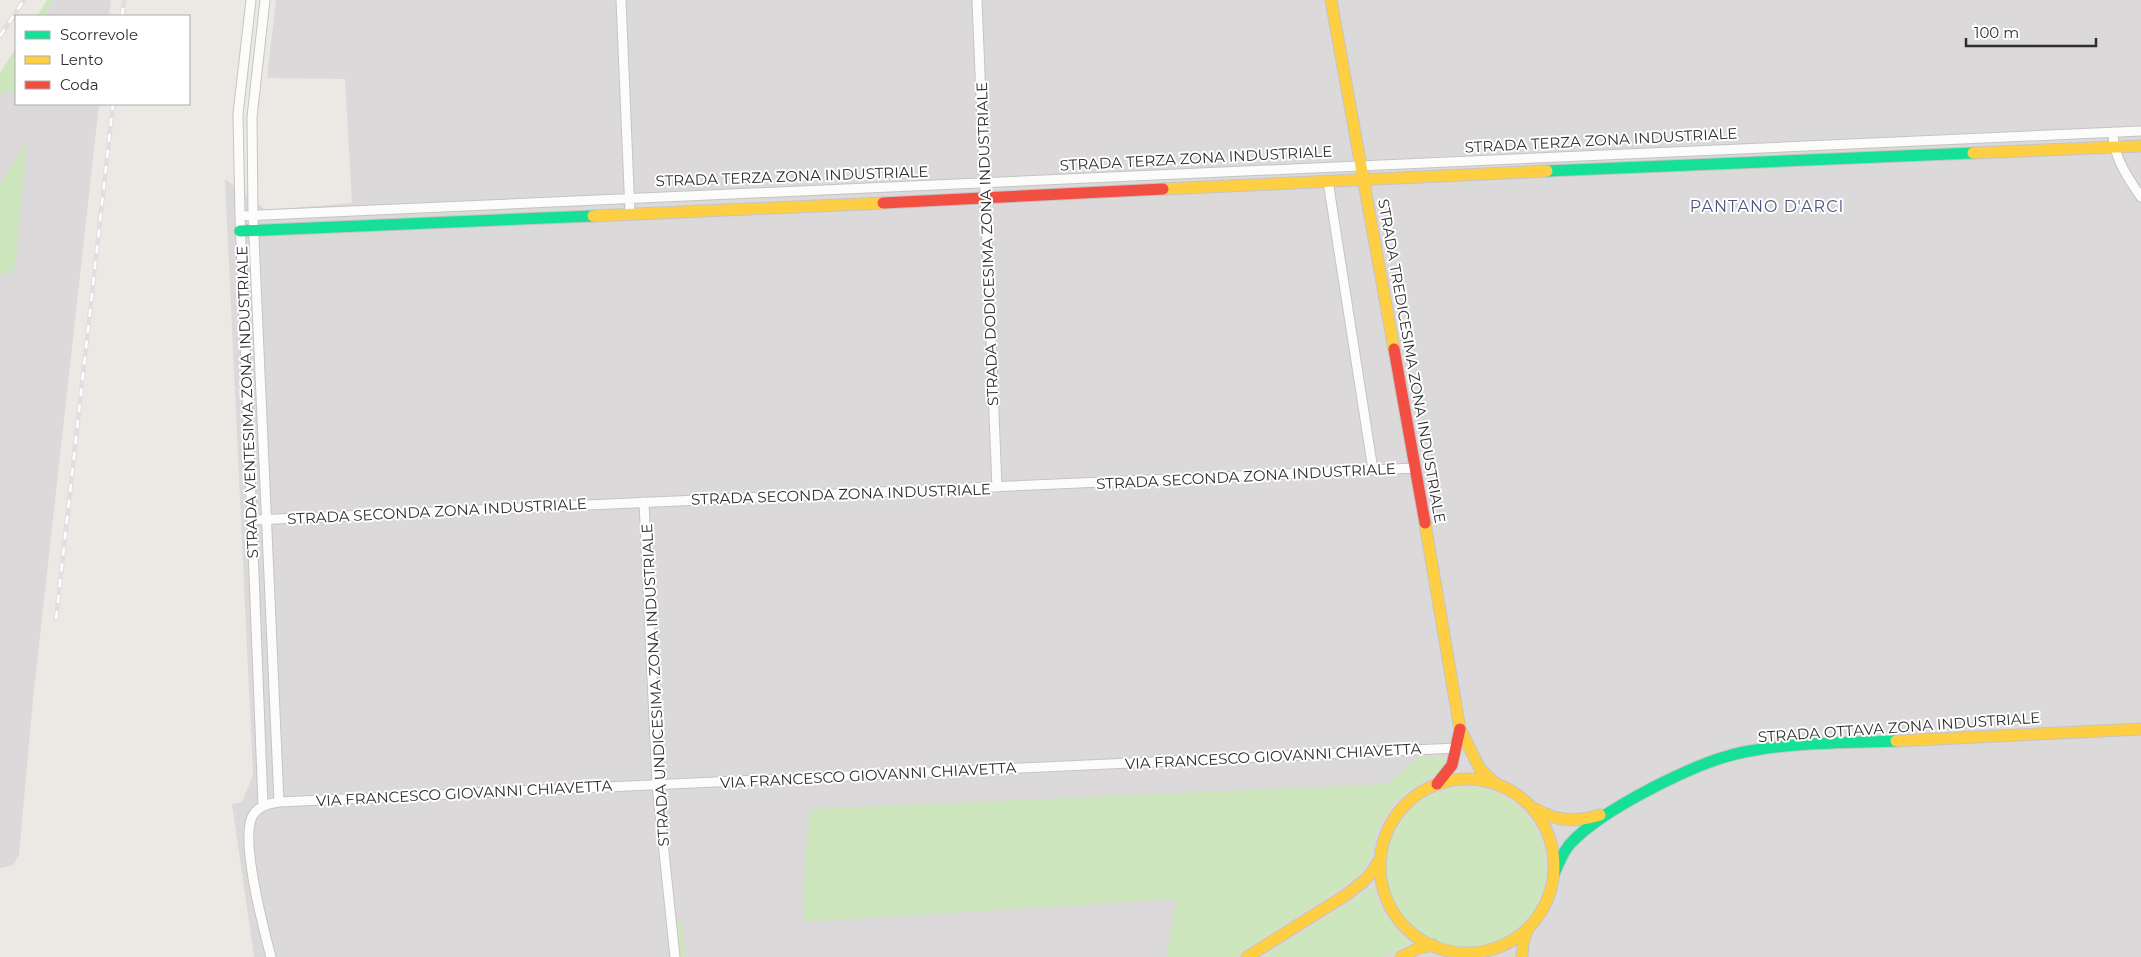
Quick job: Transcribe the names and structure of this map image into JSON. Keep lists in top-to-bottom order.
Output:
{
  "streets": {
    "main road": ["STRADA TERZA ZONA INDUSTRIALE", "STRADA TREDICESIMA ZONA INDUSTRIALE", "STRADA OTTAVA ZONA INDUSTRIALE"],
    "street": [
      "STRADA DODICESIMA ZONA INDUSTRIALE",
      "STRADA VENTESIMA ZONA INDUSTRIALE",
      "STRADA SECONDA ZONA INDUSTRIALE",
      "STRADA UNDICESIMA ZONA INDUSTRIALE",
      "VIA FRANCESCO GIOVANNI CHIAVETTA"
    ]
  },
  "crossings": [
    ["STRADA TERZA ZONA INDUSTRIALE", "STRADA DODICESIMA ZONA INDUSTRIALE"],
    ["STRADA TERZA ZONA INDUSTRIALE", "STRADA TREDICESIMA ZONA INDUSTRIALE"],
    ["STRADA TERZA ZONA INDUSTRIALE", "STRADA VENTESIMA ZONA INDUSTRIALE"],
    ["STRADA DODICESIMA ZONA INDUSTRIALE", "STRADA SECONDA ZONA INDUSTRIALE"],
    ["STRADA TREDICESIMA ZONA INDUSTRIALE", "STRADA SECONDA ZONA INDUSTRIALE"],
    ["STRADA VENTESIMA ZONA INDUSTRIALE", "STRADA SECONDA ZONA INDUSTRIALE"],
    ["STRADA VENTESIMA ZONA INDUSTRIALE", "VIA FRANCESCO GIOVANNI CHIAVETTA"],
    ["STRADA SECONDA ZONA INDUSTRIALE", "STRADA UNDICESIMA ZONA INDUSTRIALE"],
    ["STRADA UNDICESIMA ZONA INDUSTRIALE", "VIA FRANCESCO GIOVANNI CHIAVETTA"]
  ],
  "districts": ["PANTANO D'ARCI"],
  "legend": ["Scorrevole", "Lento", "Coda"],
  "scale_bar": "100 m"
}
